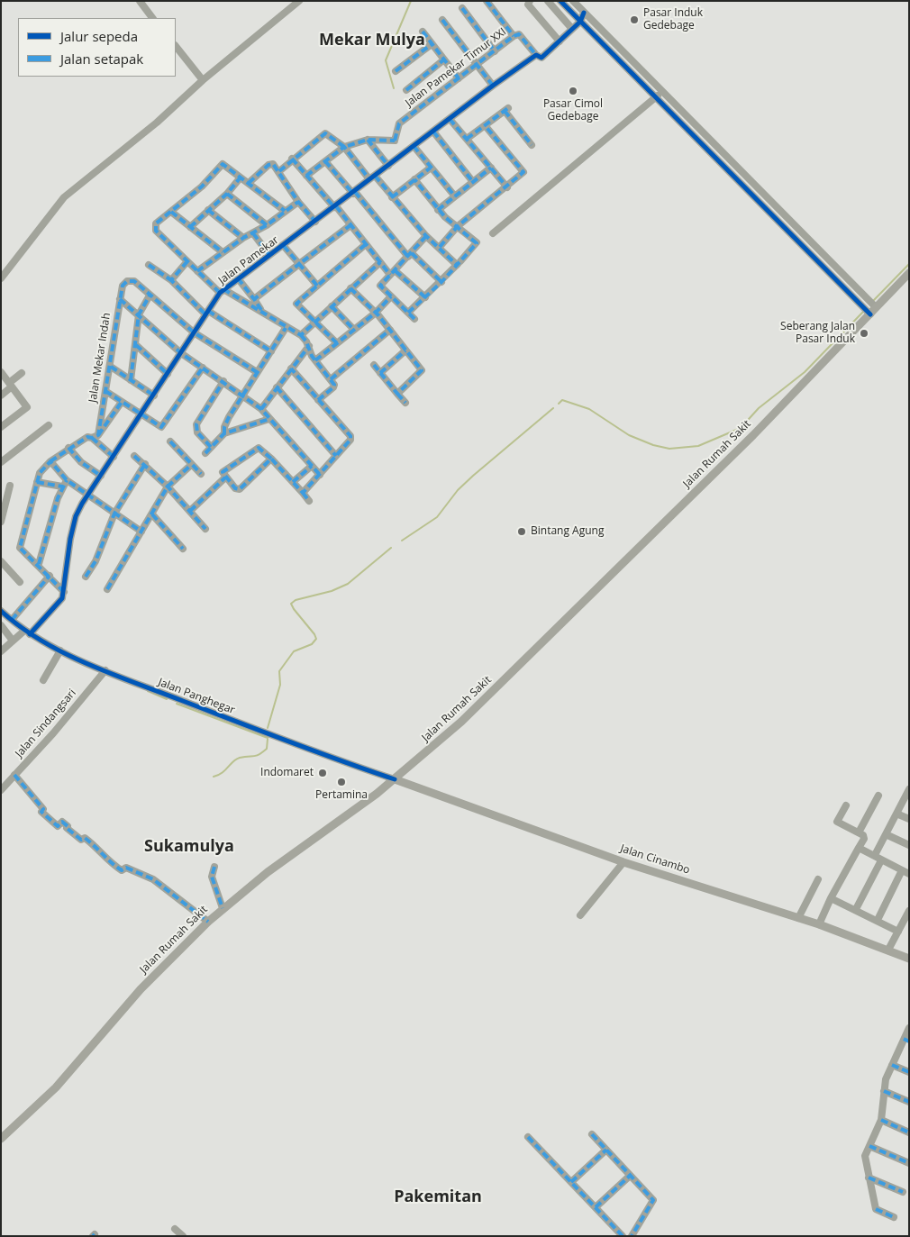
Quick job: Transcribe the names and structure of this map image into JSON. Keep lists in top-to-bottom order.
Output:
{
  "streets": {
    "main road": ["Jalan Rumah Sakit", "Jalan Cinambo"],
    "street": [
      "Jalan Pamekar Timur XXI",
      "Jalan Pamekar",
      "Jalan Mekar Indah",
      "Jalan Panghegar",
      "Jalan Sindangsari"
    ]
  },
  "crossings": [
    ["Jalan Pamekar Timur XXI", "Jalan Pamekar"],
    ["Jalan Pamekar", "Jalan Panghegar"],
    ["Jalan Rumah Sakit", "Jalan Panghegar"],
    ["Jalan Rumah Sakit", "Jalan Cinambo"],
    ["Jalan Panghegar", "Jalan Sindangsari"],
    ["Jalan Panghegar", "Jalan Cinambo"]
  ],
  "districts": ["Mekar Mulya", "Sukamulya", "Pakemitan"],
  "places": [
    "Pasar Induk Gedebage",
    "Pasar Cimol Gedebage",
    "Seberang Jalan Pasar Induk",
    "Bintang Agung",
    "Indomaret",
    "Pertamina"
  ],
  "legend": ["Jalur sepeda", "Jalan setapak"]
}
